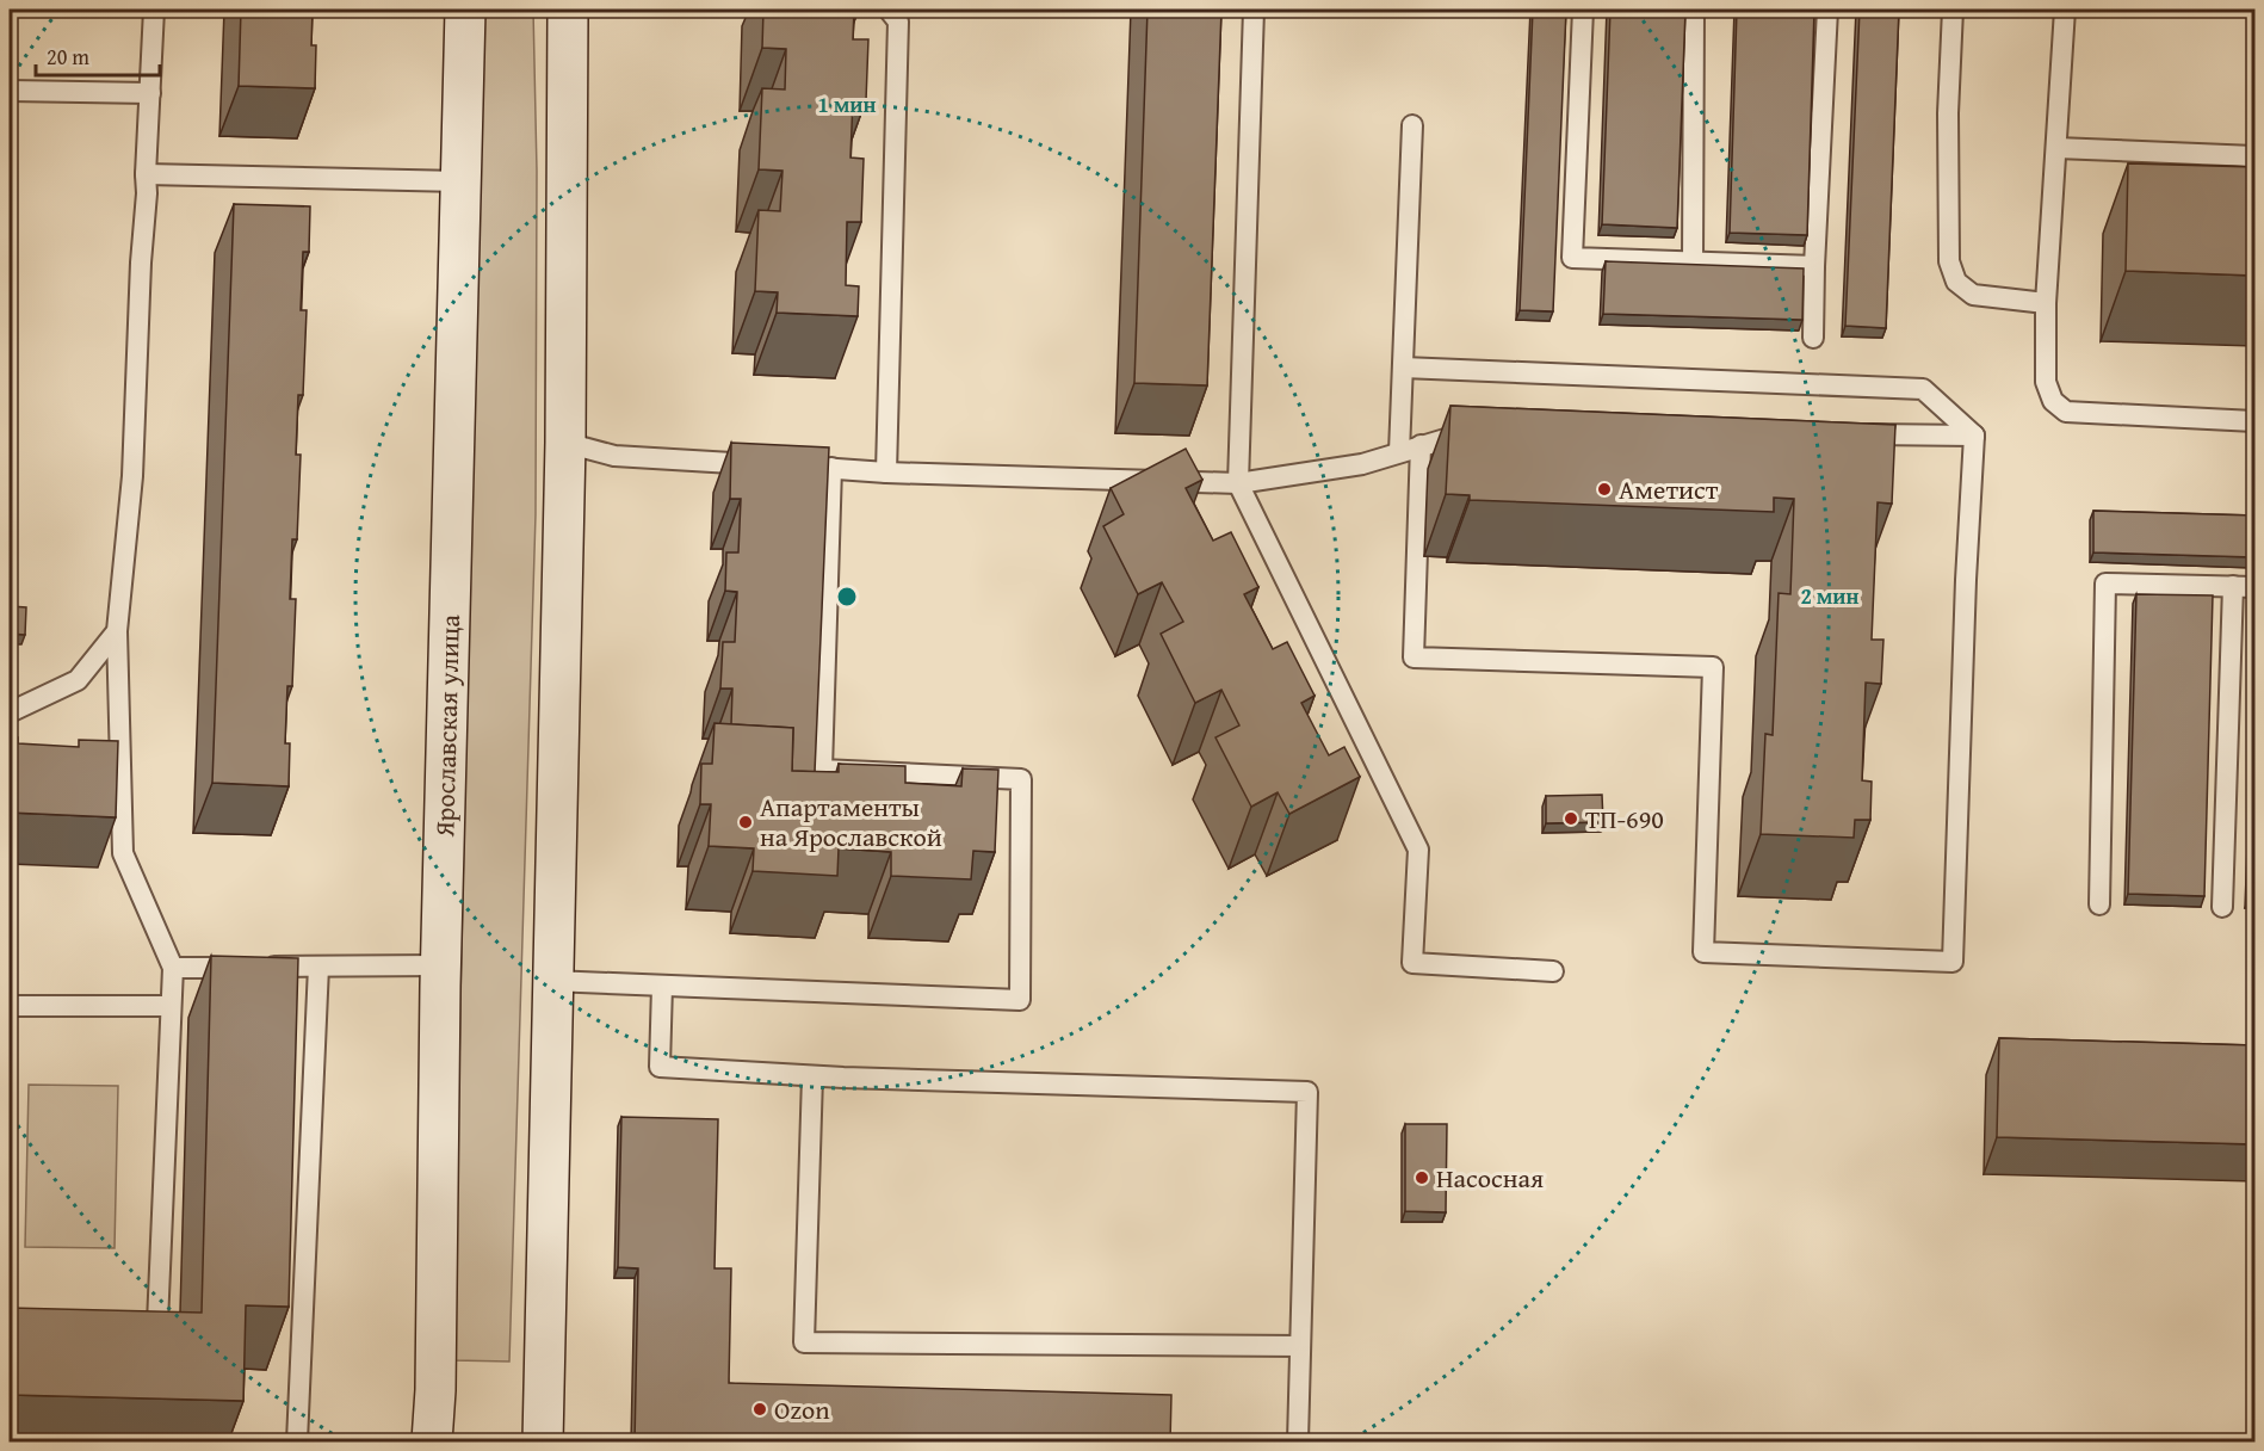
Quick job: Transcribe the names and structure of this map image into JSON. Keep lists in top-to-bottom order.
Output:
{
  "streets": {
    "main road": ["Ярославская улица"]
  },
  "places": [
    "Аметист",
    "ТП-690",
    "Апартаменты на Ярославской",
    "Насосная",
    "Ozon"
  ],
  "scale_bar": "20 m",
  "rings": ["1 мин", "2 мин"]
}
